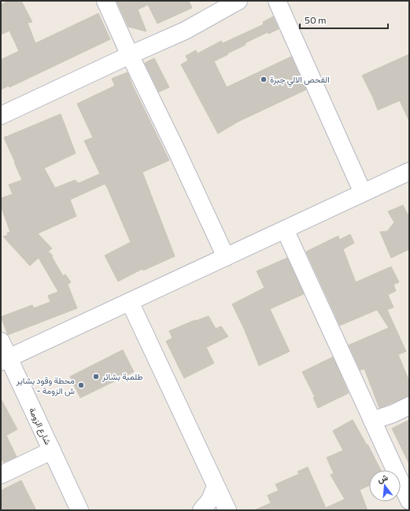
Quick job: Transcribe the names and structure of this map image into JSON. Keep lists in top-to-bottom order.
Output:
{
  "streets": {
    "street": ["شارع الزومة"]
  },
  "places": ["الفحص الالي جبرة", "طلمبة بشائر", "محطة وقود بشاير - ش الزومة"],
  "scale_bar": "50 m",
  "north": "top"
}
